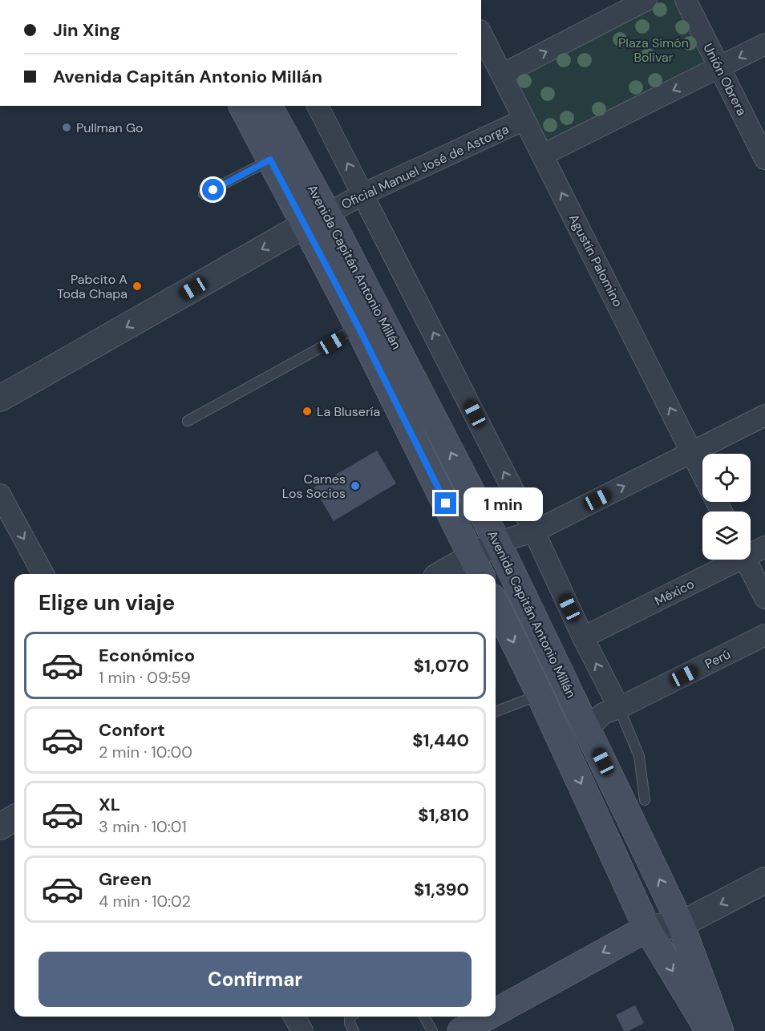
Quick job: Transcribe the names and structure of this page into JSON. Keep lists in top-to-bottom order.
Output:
{
  "streets": {
    "main road": ["Avenida Capitán Antonio Millán"],
    "street": [
      "Unión Obrera",
      "Oficial Manuel José de Astorga",
      "Agustín Palomino",
      "México",
      "Perú"
    ]
  },
  "crossings": [
    ["Oficial Manuel José de Astorga", "Agustín Palomino"],
    ["Oficial Manuel José de Astorga", "Avenida Capitán Antonio Millán"],
    ["Avenida Capitán Antonio Millán", "Perú"]
  ],
  "one_way": ["Oficial Manuel José de Astorga"],
  "parks": ["Plaza Simón Bolivar"],
  "places": [
    "Pullman Go",
    "Pabcito A Toda Chapa",
    "La Blusería",
    "Carnes Los Socios"
  ],
  "page": {
    "banner": ["Jin Xing", "Avenida Capitán Antonio Millán"],
    "bubble": "1 min",
    "heading": "Elige un viaje",
    "list": [
      {
        "name": "Económico",
        "note": "1 min · 09:59",
        "value": "$1,070"
      },
      {
        "name": "Confort",
        "note": "2 min · 10:00",
        "value": "$1,440"
      },
      {
        "name": "XL",
        "note": "3 min · 10:01",
        "value": "$1,810"
      },
      {
        "name": "Green",
        "note": "4 min · 10:02",
        "value": "$1,390"
      }
    ],
    "buttons": "Confirmar"
  }
}
